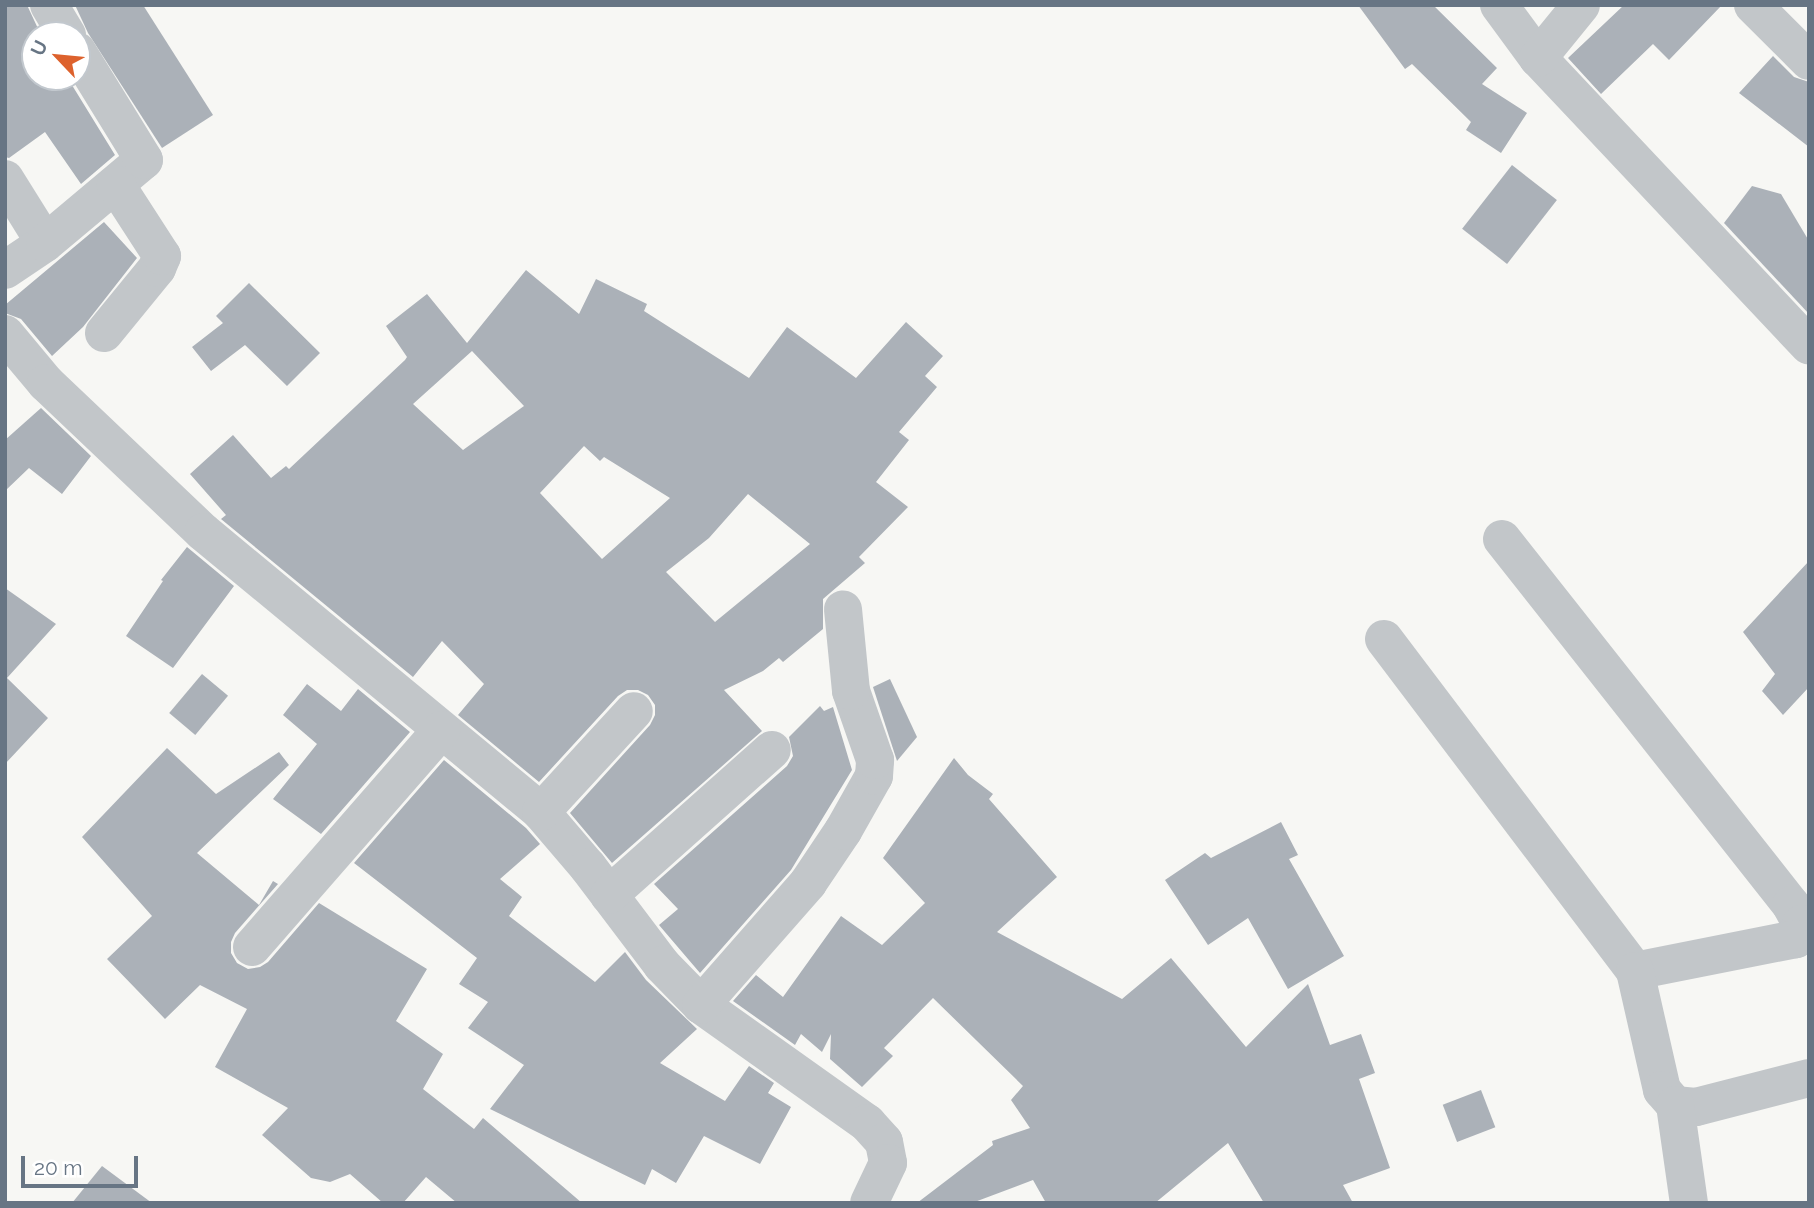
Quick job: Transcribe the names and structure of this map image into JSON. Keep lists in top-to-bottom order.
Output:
{
  "scale_bar": "20 m",
  "north": "top left"
}
